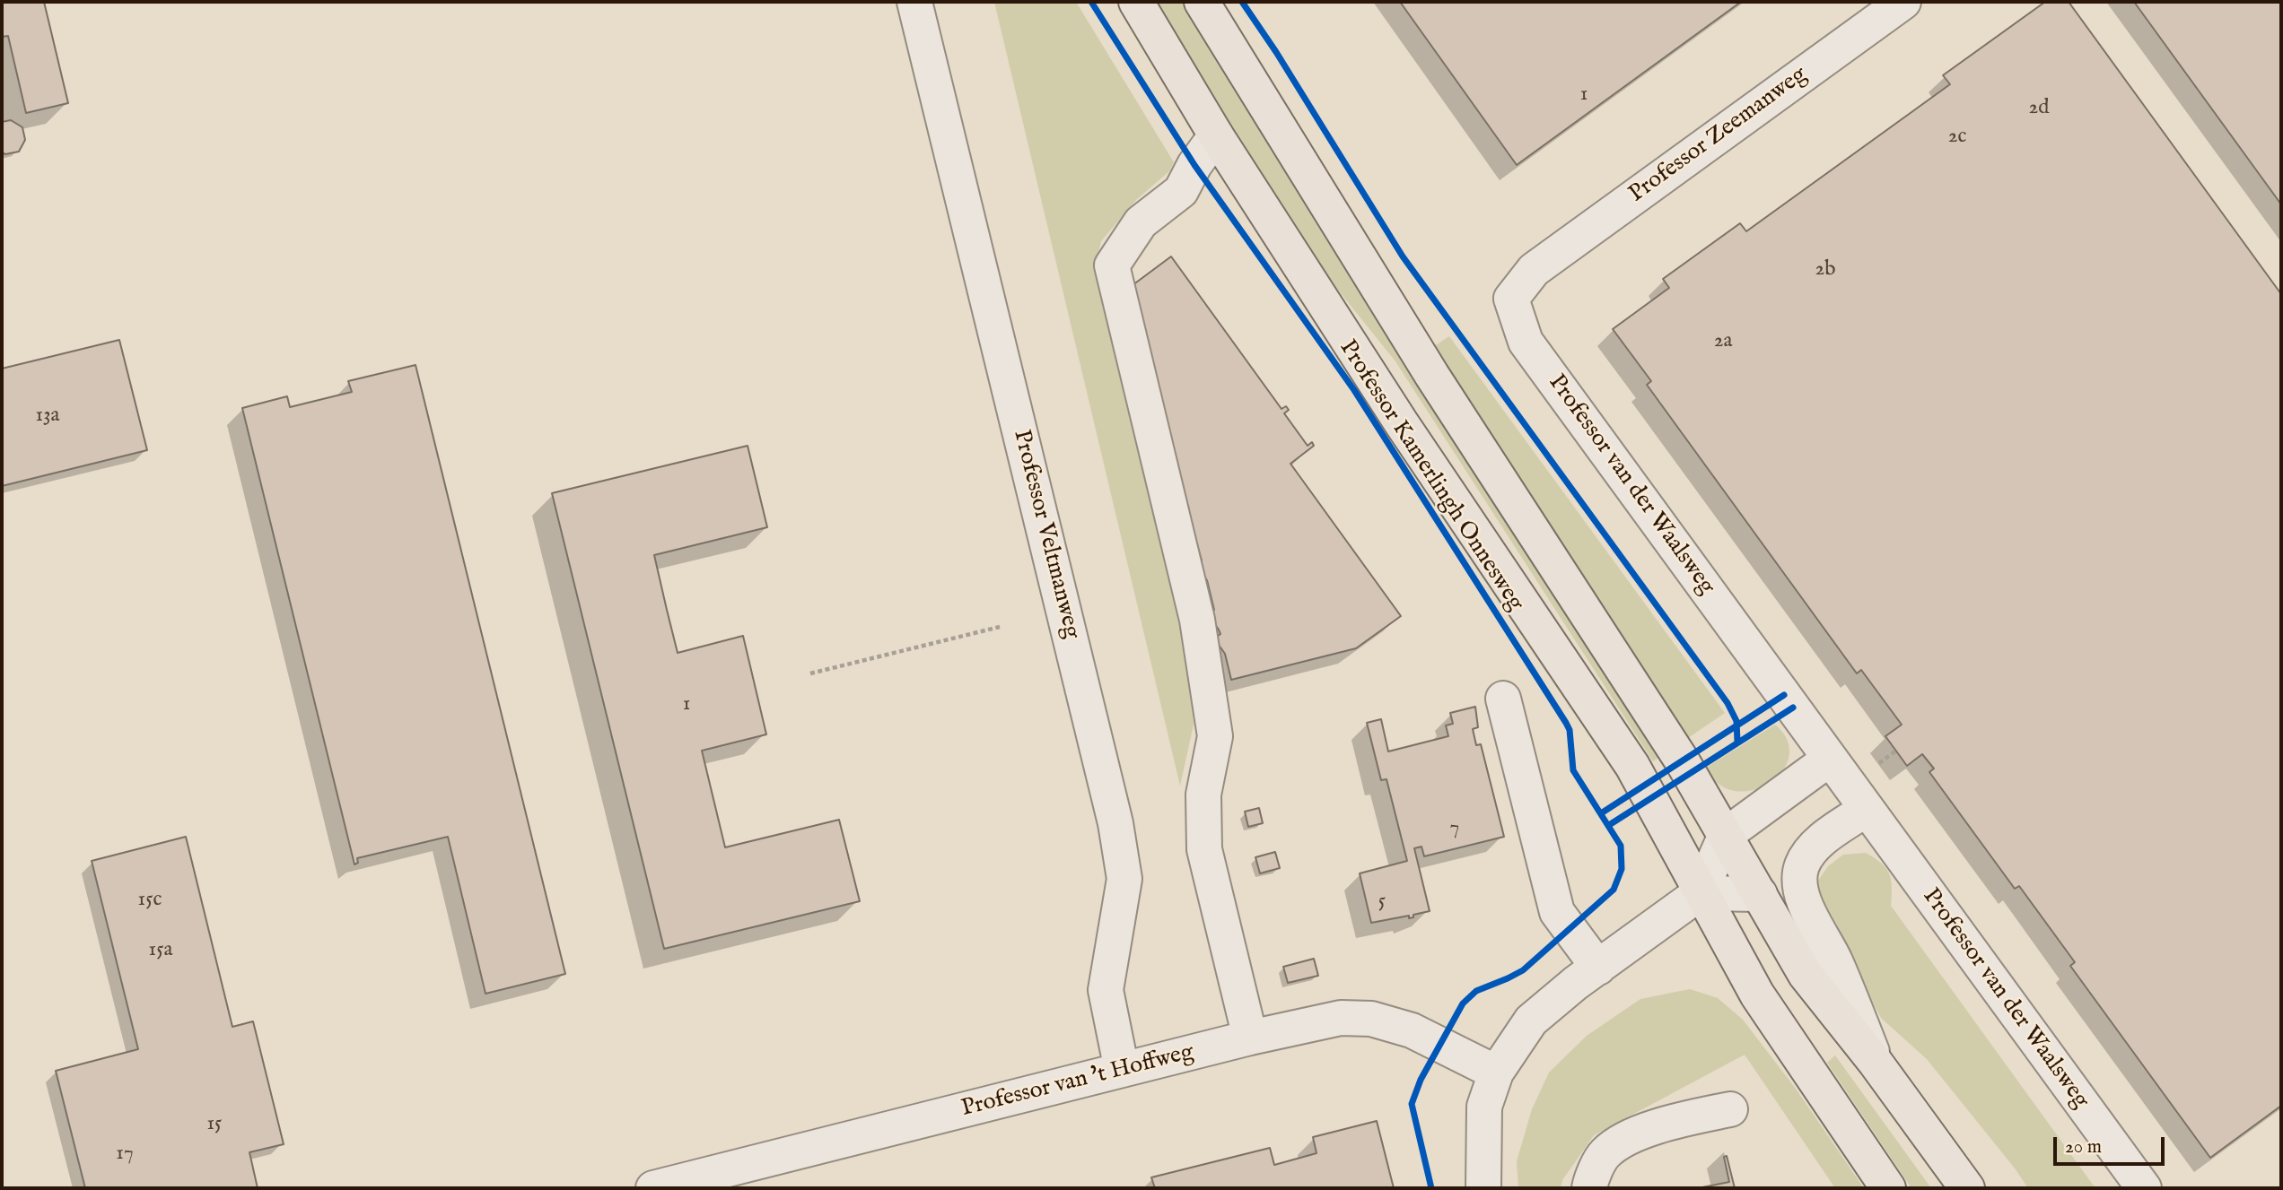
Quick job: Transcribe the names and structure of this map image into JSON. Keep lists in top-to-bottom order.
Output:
{
  "streets": {
    "main road": ["Professor Kamerlingh Onnesweg"],
    "street": [
      "Professor Zeemanweg",
      "Professor van der Waalsweg",
      "Professor Veltmanweg",
      "Professor van 't Hoffweg"
    ]
  },
  "crossings": [
    ["Professor Zeemanweg", "Professor van der Waalsweg"],
    ["Professor Veltmanweg", "Professor van 't Hoffweg"]
  ],
  "house_numbers": [
    "1",
    "2d",
    "2c",
    "2b",
    "2a",
    "13a",
    "1",
    "7",
    "15c",
    "5",
    "15a",
    "15",
    "17"
  ],
  "scale_bar": "20 m"
}
